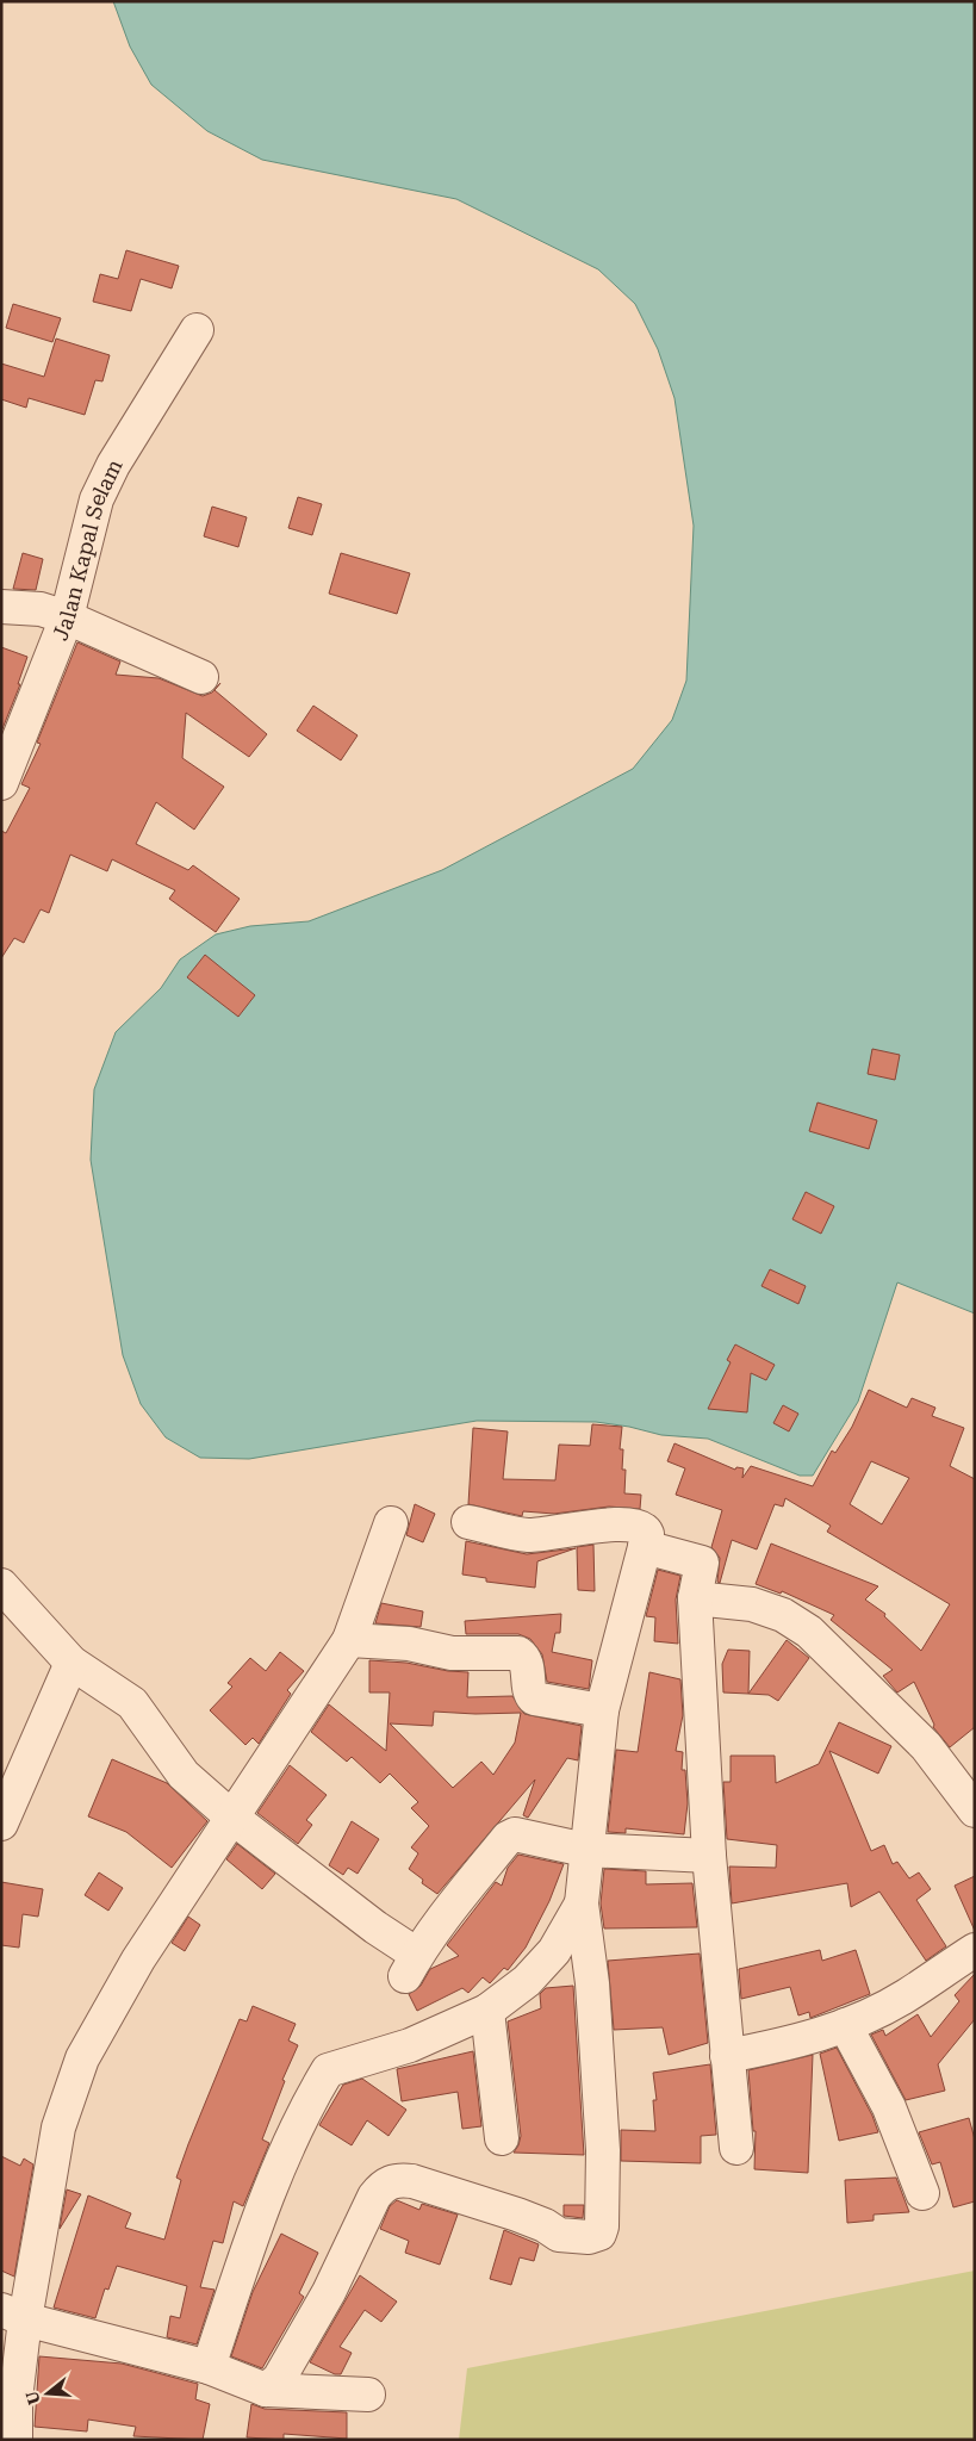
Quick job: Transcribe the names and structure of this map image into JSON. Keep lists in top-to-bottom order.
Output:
{
  "streets": {
    "street": ["Jalan Kapal Selam"]
  },
  "north": "left"
}
